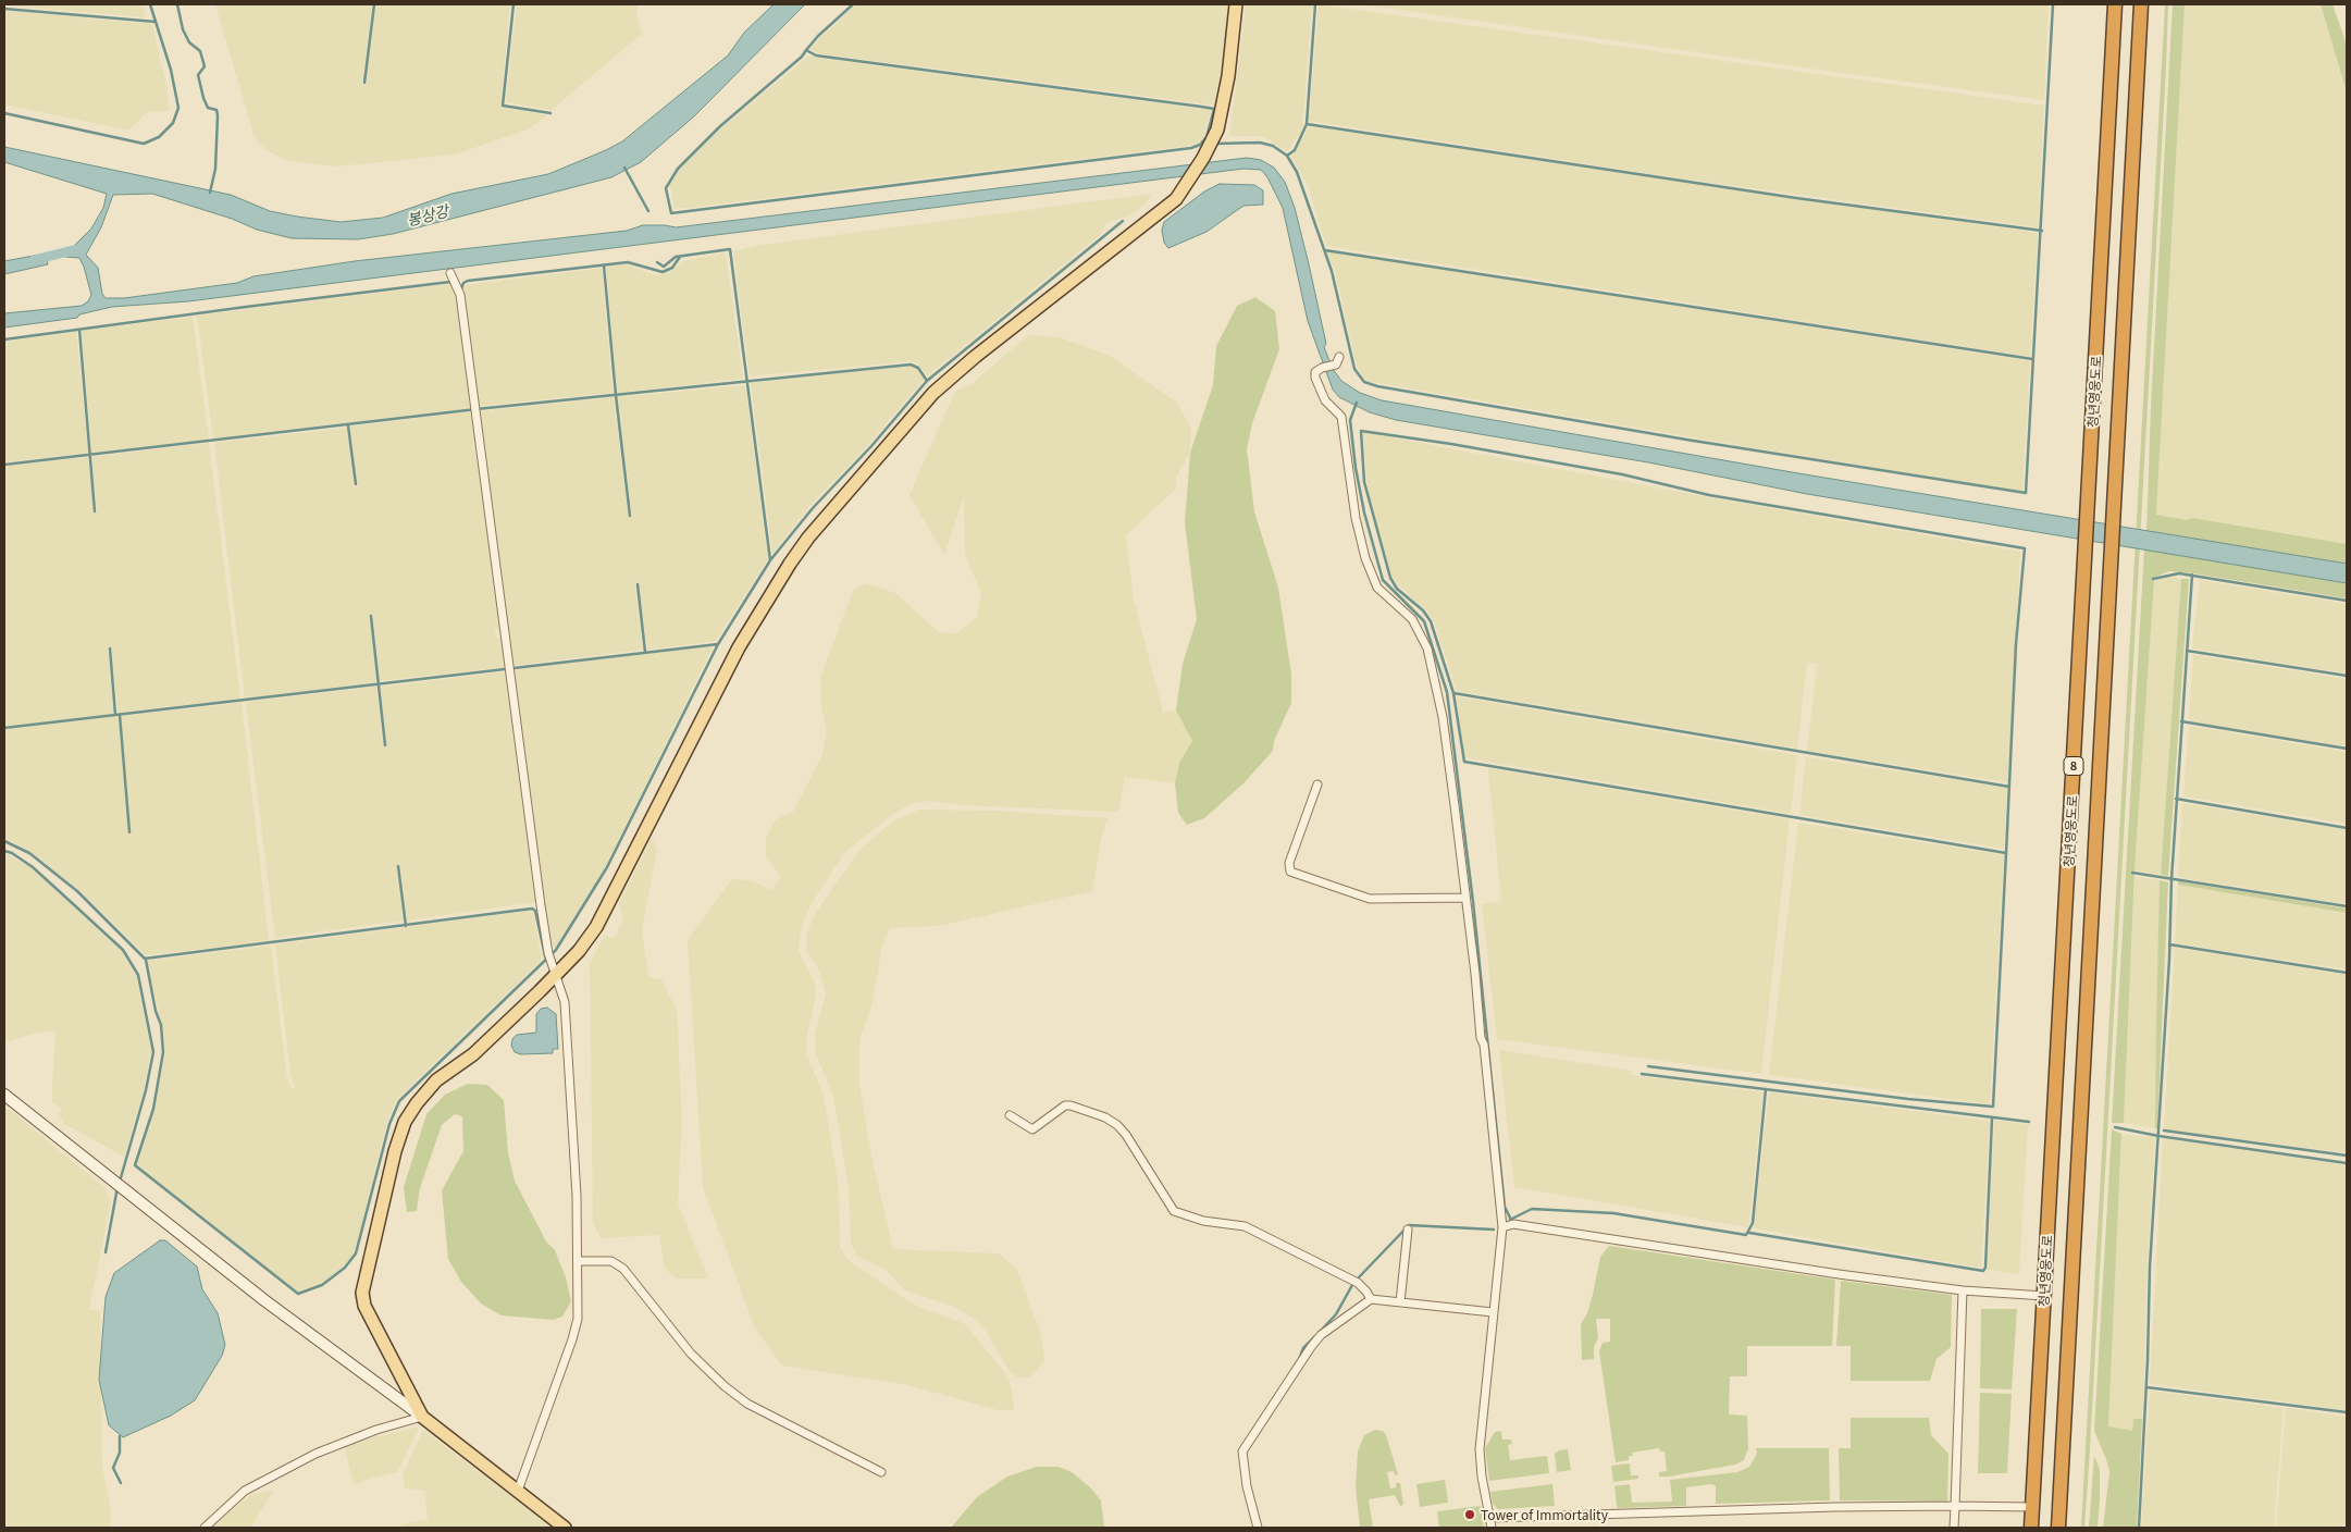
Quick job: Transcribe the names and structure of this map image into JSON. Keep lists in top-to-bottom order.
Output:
{
  "streets": {
    "highway": ["청년영웅도로", "8"]
  },
  "water": ["봉상강"],
  "places": ["Tower of Immortality"]
}
